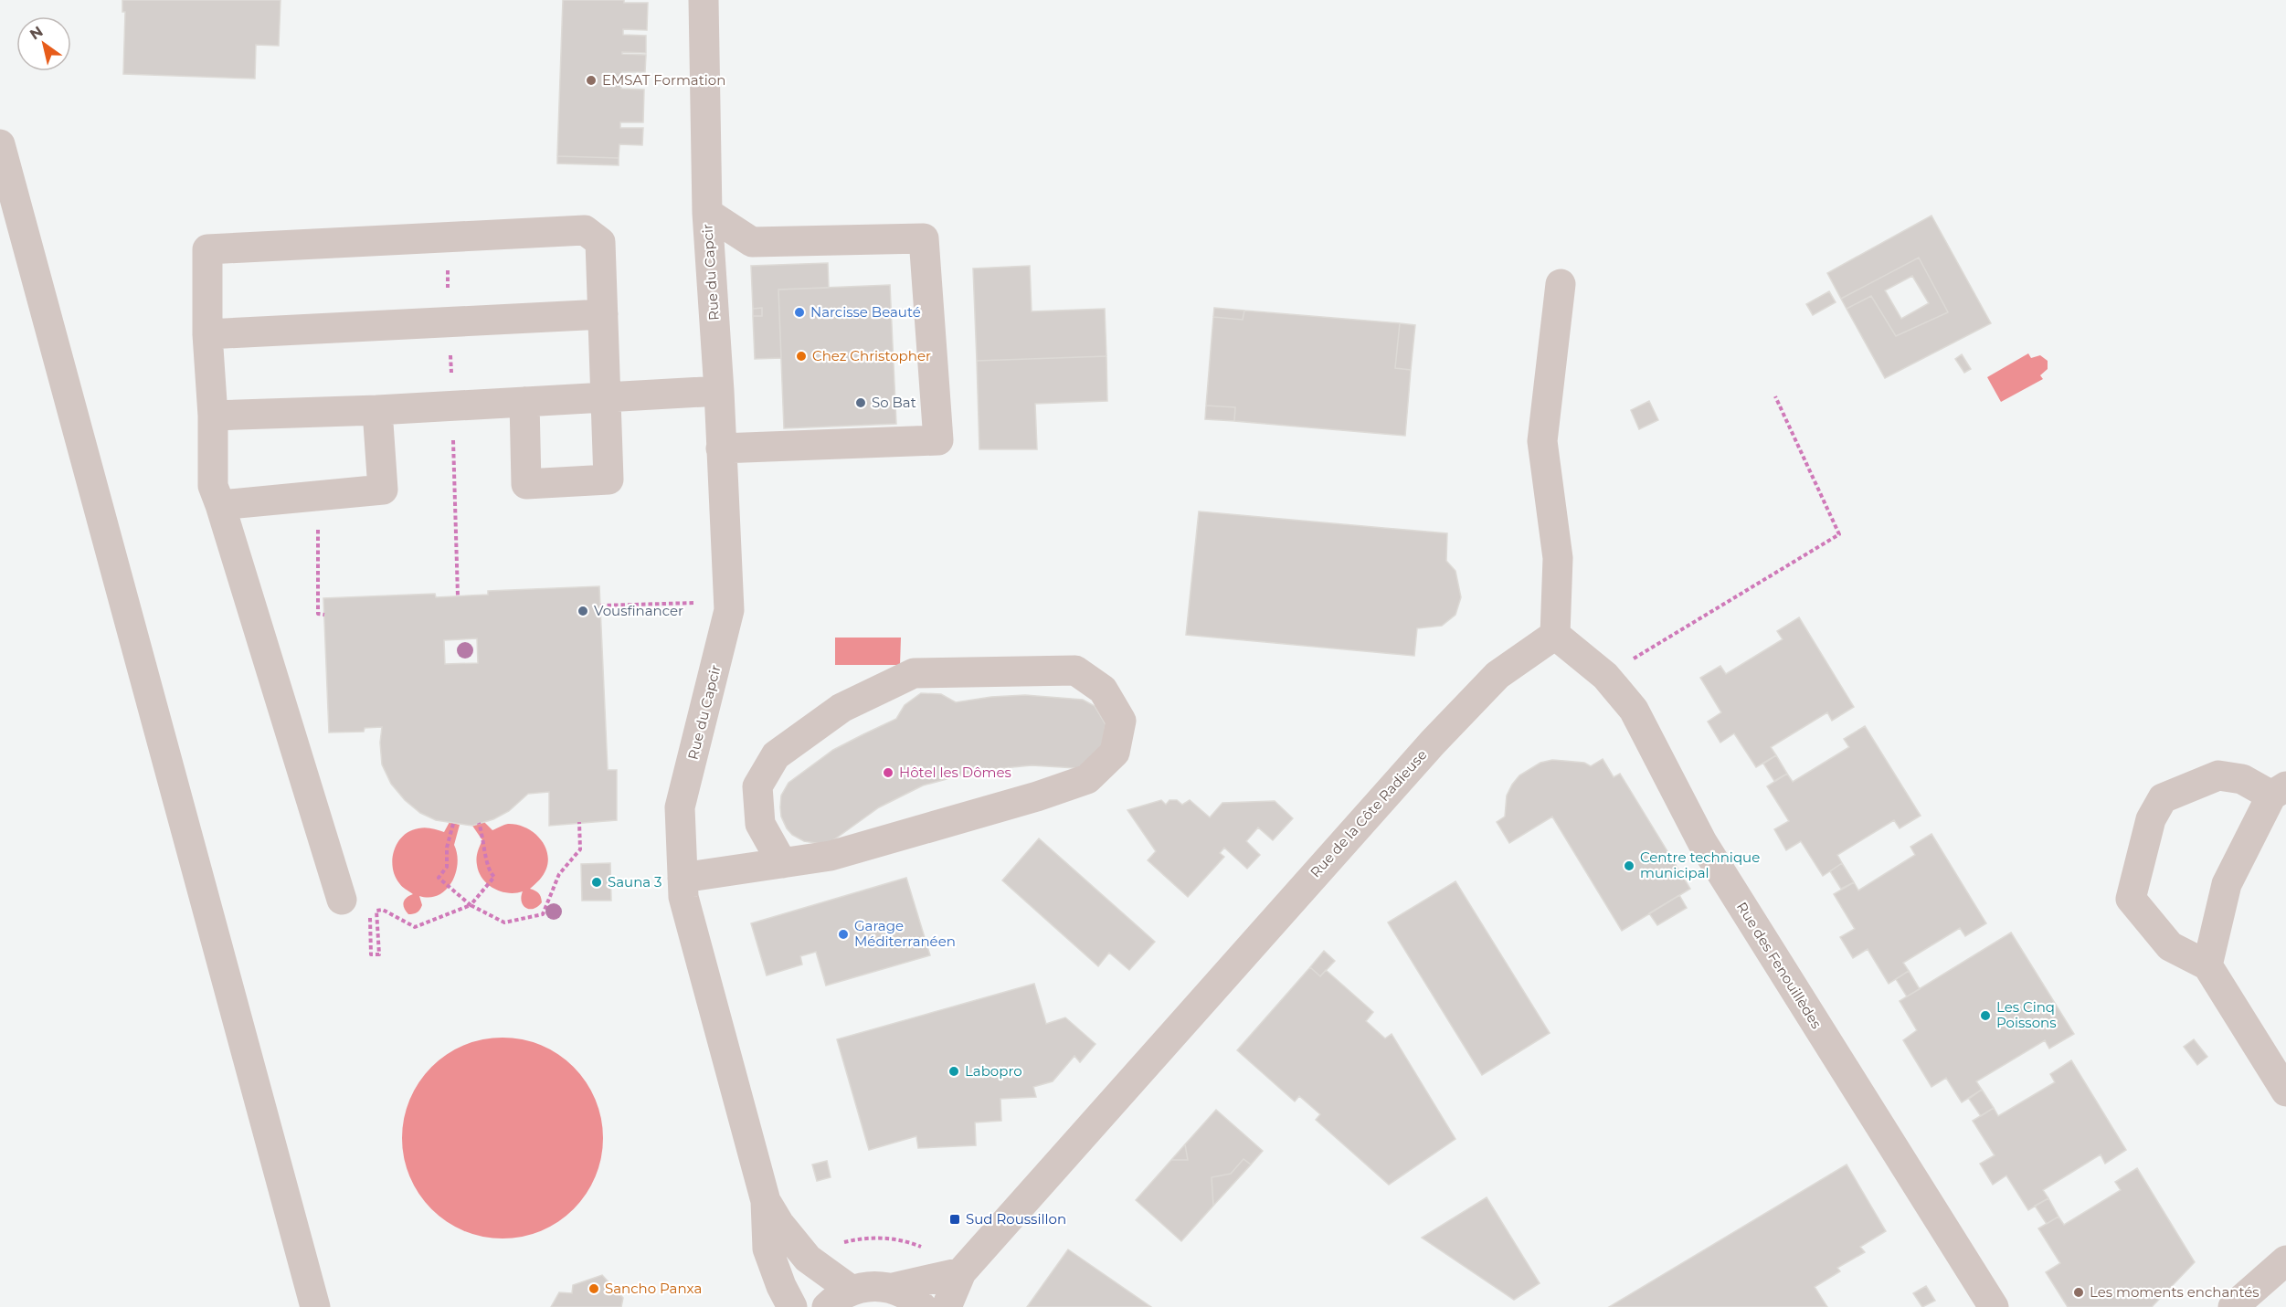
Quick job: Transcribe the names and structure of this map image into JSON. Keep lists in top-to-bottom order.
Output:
{
  "streets": {
    "street": ["Rue du Capcir", "Rue de la Côte Radieuse", "Rue des Fenouillèdes"]
  },
  "crossings": [
    ["Rue de la Côte Radieuse", "Rue des Fenouillèdes"]
  ],
  "places": {
    "other": [
      "EMSAT Formation",
      "Narcisse Beauté",
      "Chez Christopher",
      "So Bat",
      "Vousfinancer",
      "Hôtel les Dômes",
      "Centre technique municipal",
      "Sauna 3",
      "Garage Méditerranéen",
      "Les Cinq Poissons",
      "Labopro",
      "Sancho Panxa",
      "Les moments enchantés"
    ],
    "transit": ["Sud Roussillon"]
  },
  "north": "top left"
}
